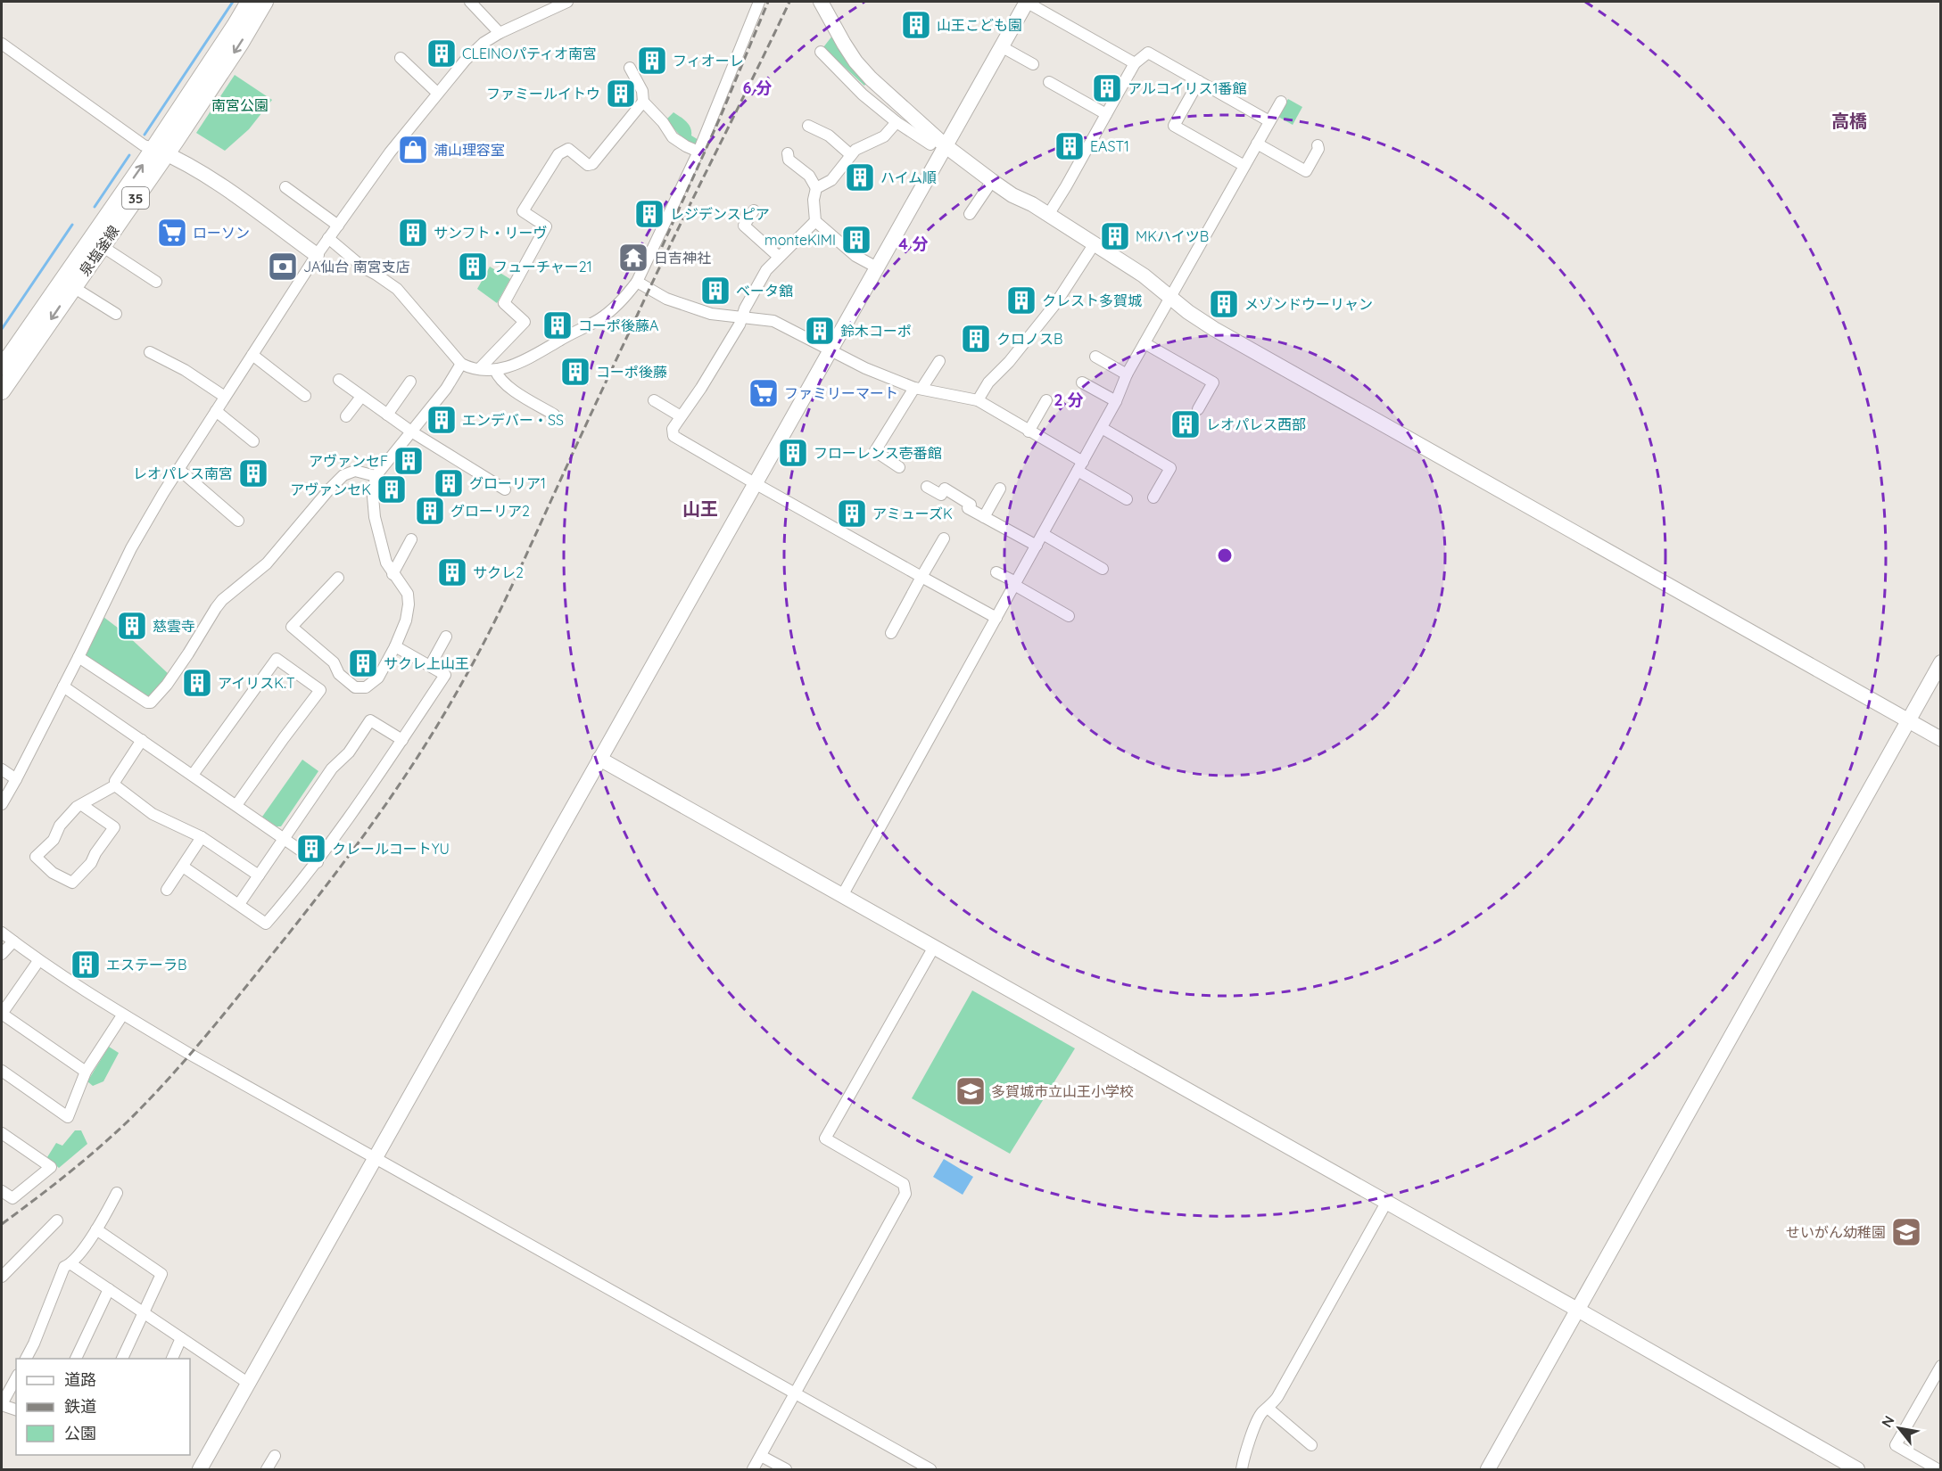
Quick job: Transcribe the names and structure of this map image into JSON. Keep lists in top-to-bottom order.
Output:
{
  "streets": {
    "main road": ["35", "泉塩釜線"]
  },
  "districts": ["高橋", "山王"],
  "parks": ["南宮公園"],
  "places": {
    "building": [
      "山王こども園",
      "CLEINOパティオ南宮",
      "フィオーレ",
      "アルコイリス1番館",
      "ファミールイトウ",
      "EAST1",
      "ハイム順",
      "レジデンスピア",
      "サンフト・リーヴ",
      "MKハイツB",
      "monteKIMI",
      "フューチャー21",
      "ベータ舘",
      "クレスト多賀城",
      "メゾンドウーリャン",
      "コーポ後藤A",
      "鈴木コーポ",
      "クロノスB",
      "コーポ後藤",
      "エンデバー・SS",
      "レオパレス西部",
      "フローレンス壱番館",
      "アヴァンセF",
      "レオパレス南宮",
      "グローリア1",
      "アヴァンセK",
      "グローリア2",
      "アミューズK",
      "サクレ2",
      "慈雲寺",
      "サクレ上山王",
      "アイリスK.T",
      "クレールコートYU",
      "エステーラB"
    ],
    "shop": ["浦山理容室"],
    "supermarket": ["ローソン", "ファミリーマート"],
    "temple": ["日吉神社"],
    "bank": ["JA仙台 南宮支店"],
    "school or university": ["多賀城市立山王小学校", "せいがん幼稚園"]
  },
  "legend": ["道路", "鉄道", "公園"],
  "north": "top left",
  "rings": ["6 分", "4 分", "2 分"]
}
